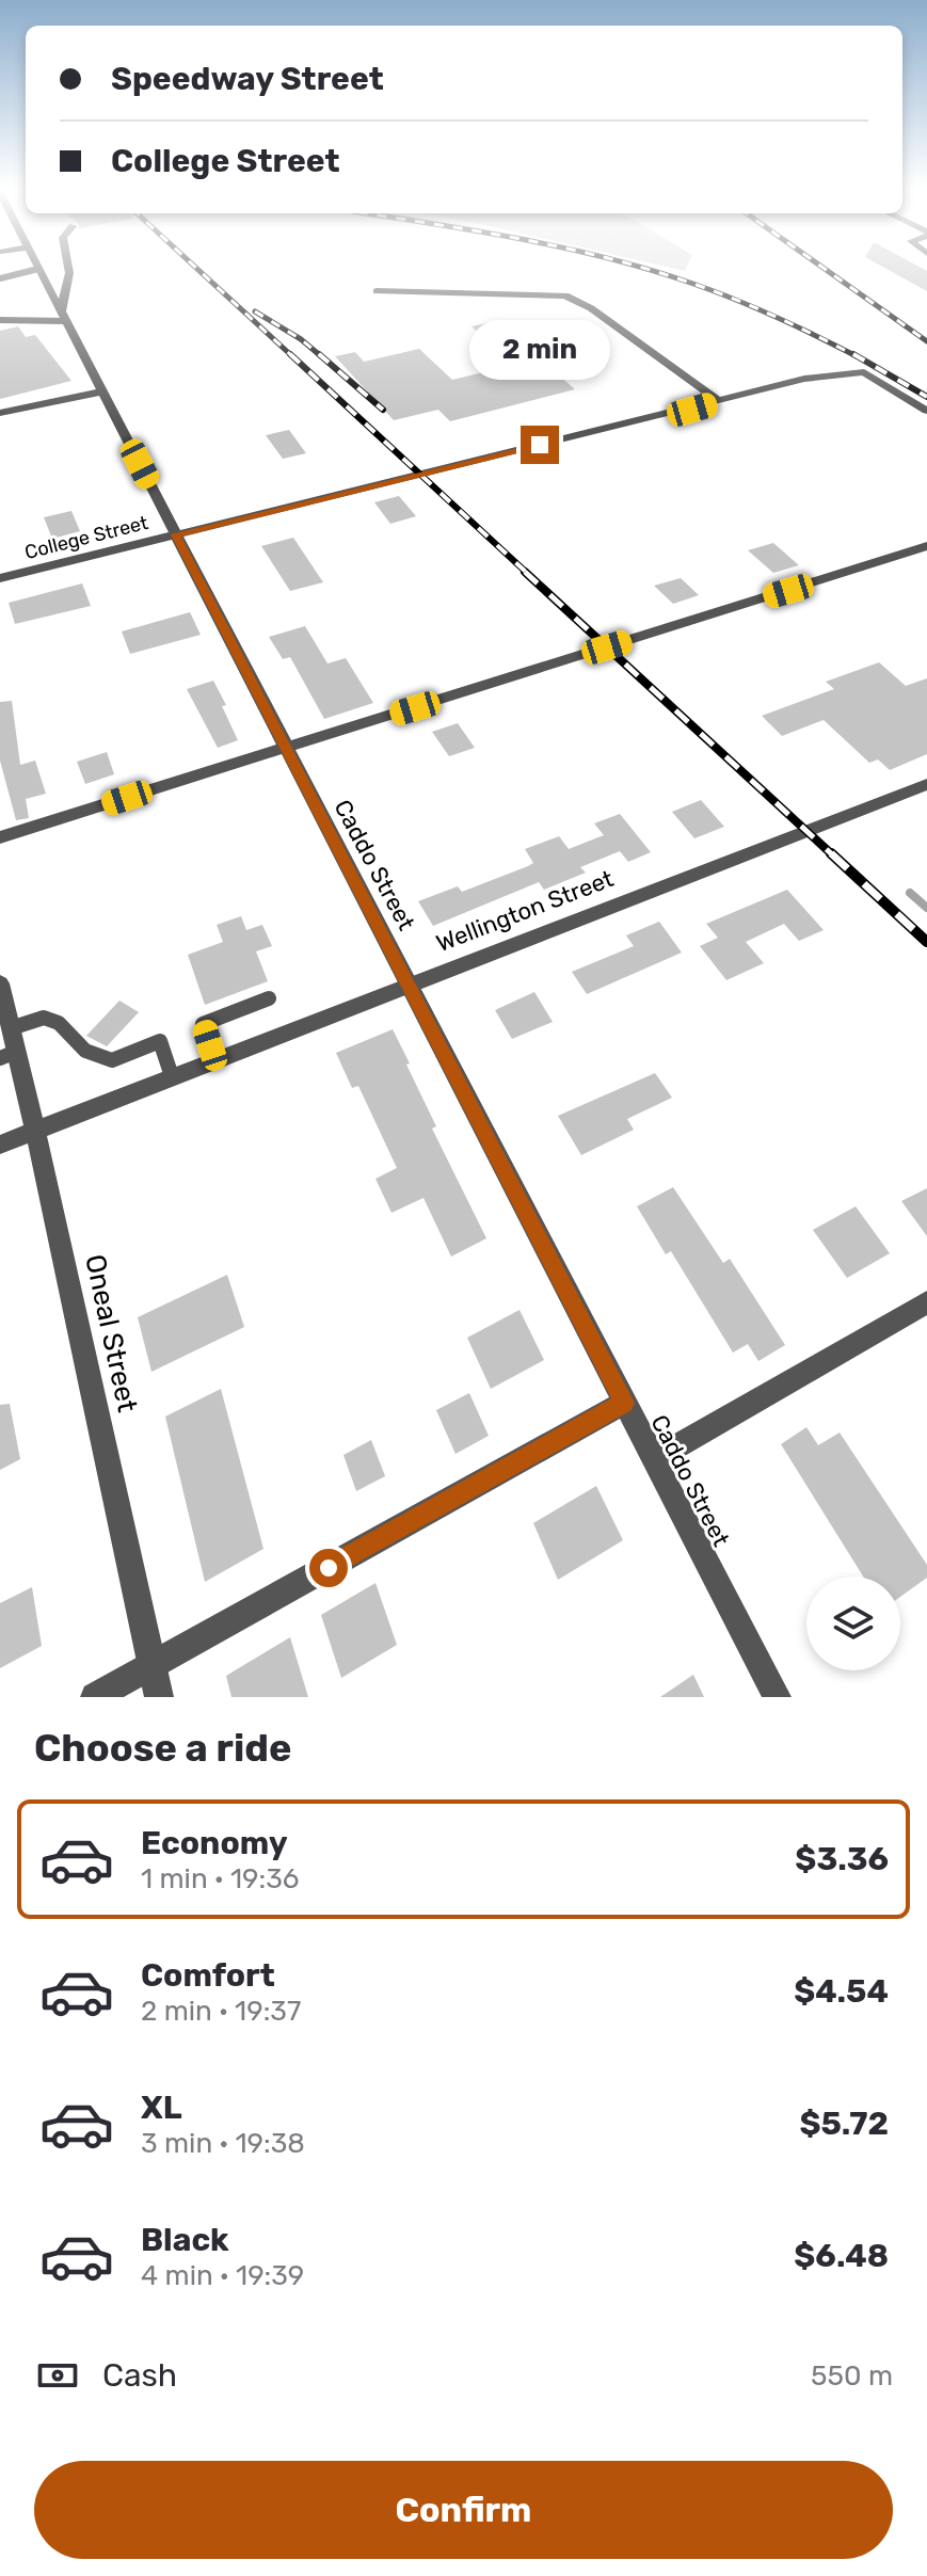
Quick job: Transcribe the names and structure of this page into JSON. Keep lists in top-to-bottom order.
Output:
{
  "streets": {
    "street": [
      "College Street",
      "Caddo Street",
      "Wellington Street",
      "Oneal Street"
    ]
  },
  "crossings": [
    ["College Street", "Caddo Street"],
    ["Caddo Street", "Wellington Street"],
    ["Wellington Street", "Oneal Street"]
  ],
  "page": {
    "banner": ["Speedway Street", "College Street"],
    "bubble": "2 min",
    "heading": "Choose a ride",
    "list": [
      {
        "name": "Economy",
        "note": "1 min · 19:36",
        "value": "$3.36"
      },
      {
        "name": "Comfort",
        "note": "2 min · 19:37",
        "value": "$4.54"
      },
      {
        "name": "XL",
        "note": "3 min · 19:38",
        "value": "$5.72"
      },
      {
        "name": "Black",
        "note": "4 min · 19:39",
        "value": "$6.48"
      }
    ],
    "pay": ["Cash", "550 m"],
    "buttons": "Confirm"
  }
}
